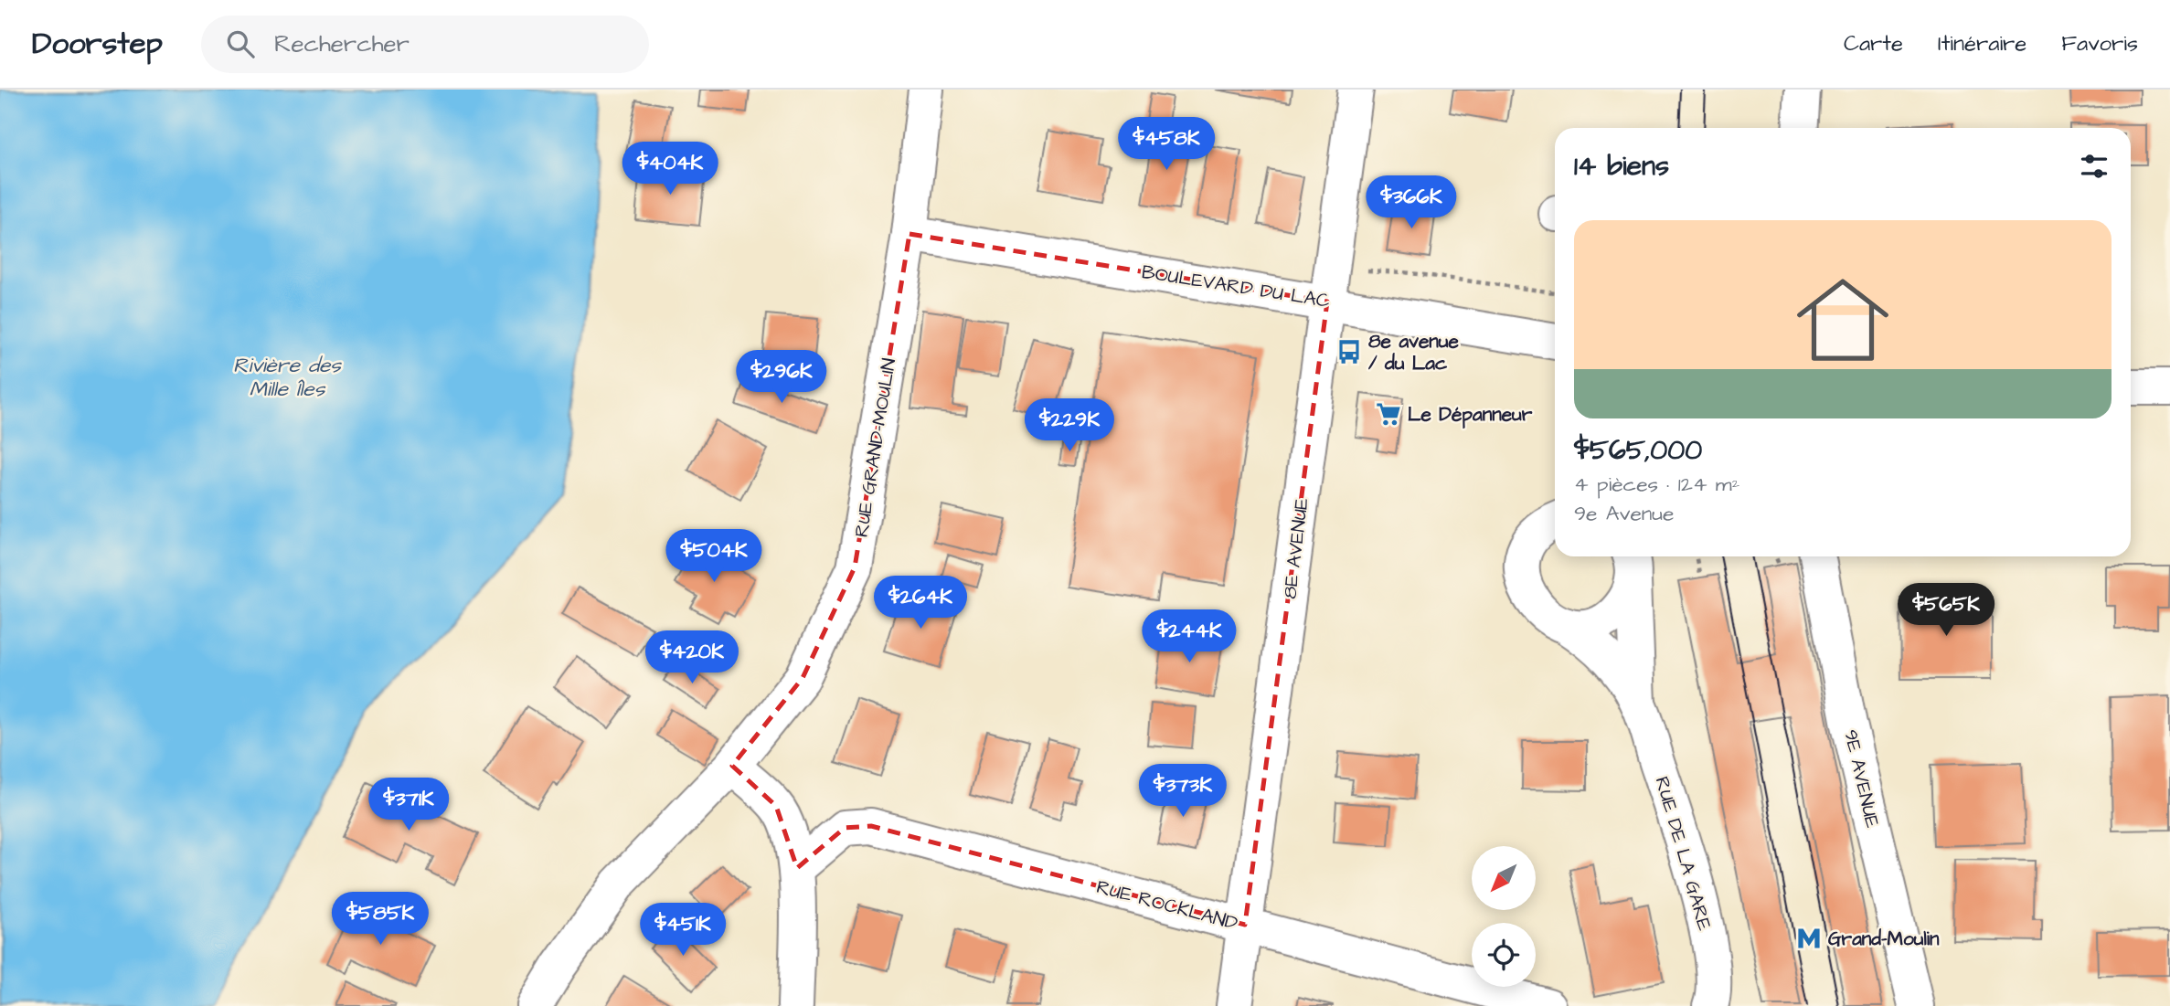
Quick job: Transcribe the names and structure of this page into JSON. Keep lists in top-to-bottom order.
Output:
{
  "streets": {
    "street": [
      "BOULEVARD DU LAC",
      "RUE GRAND-MOULIN",
      "8E AVENUE",
      "9E AVENUE",
      "RUE DE LA GARE",
      "RUE ROCKLAND"
    ]
  },
  "crossings": [
    ["BOULEVARD DU LAC", "RUE GRAND-MOULIN"],
    ["BOULEVARD DU LAC", "8E AVENUE"],
    ["8E AVENUE", "RUE ROCKLAND"]
  ],
  "water": ["Rivière des Mille Îles"],
  "places": {
    "bus stop": ["8e avenue / du Lac"],
    "supermarket": ["Le Dépanneur"],
    "metro station": ["Grand-Moulin"]
  },
  "north": "bottom left",
  "page": {
    "header": "Doorstep",
    "search": "Rechercher",
    "nav": ["Carte", "Itinéraire", "Favoris"],
    "price": [
      "$458K",
      "$404K",
      "$366K",
      "$296K",
      "$229K",
      "$504K",
      "$264K",
      "$565K",
      "$244K",
      "$420K",
      "$373K",
      "$371K",
      "$585K",
      "$451K"
    ],
    "heading": "14 biens",
    "list": [
      {
        "name": "$565,000",
        "note": "4 pièces · 124 m² · 9e Avenue"
      }
    ]
  }
}
